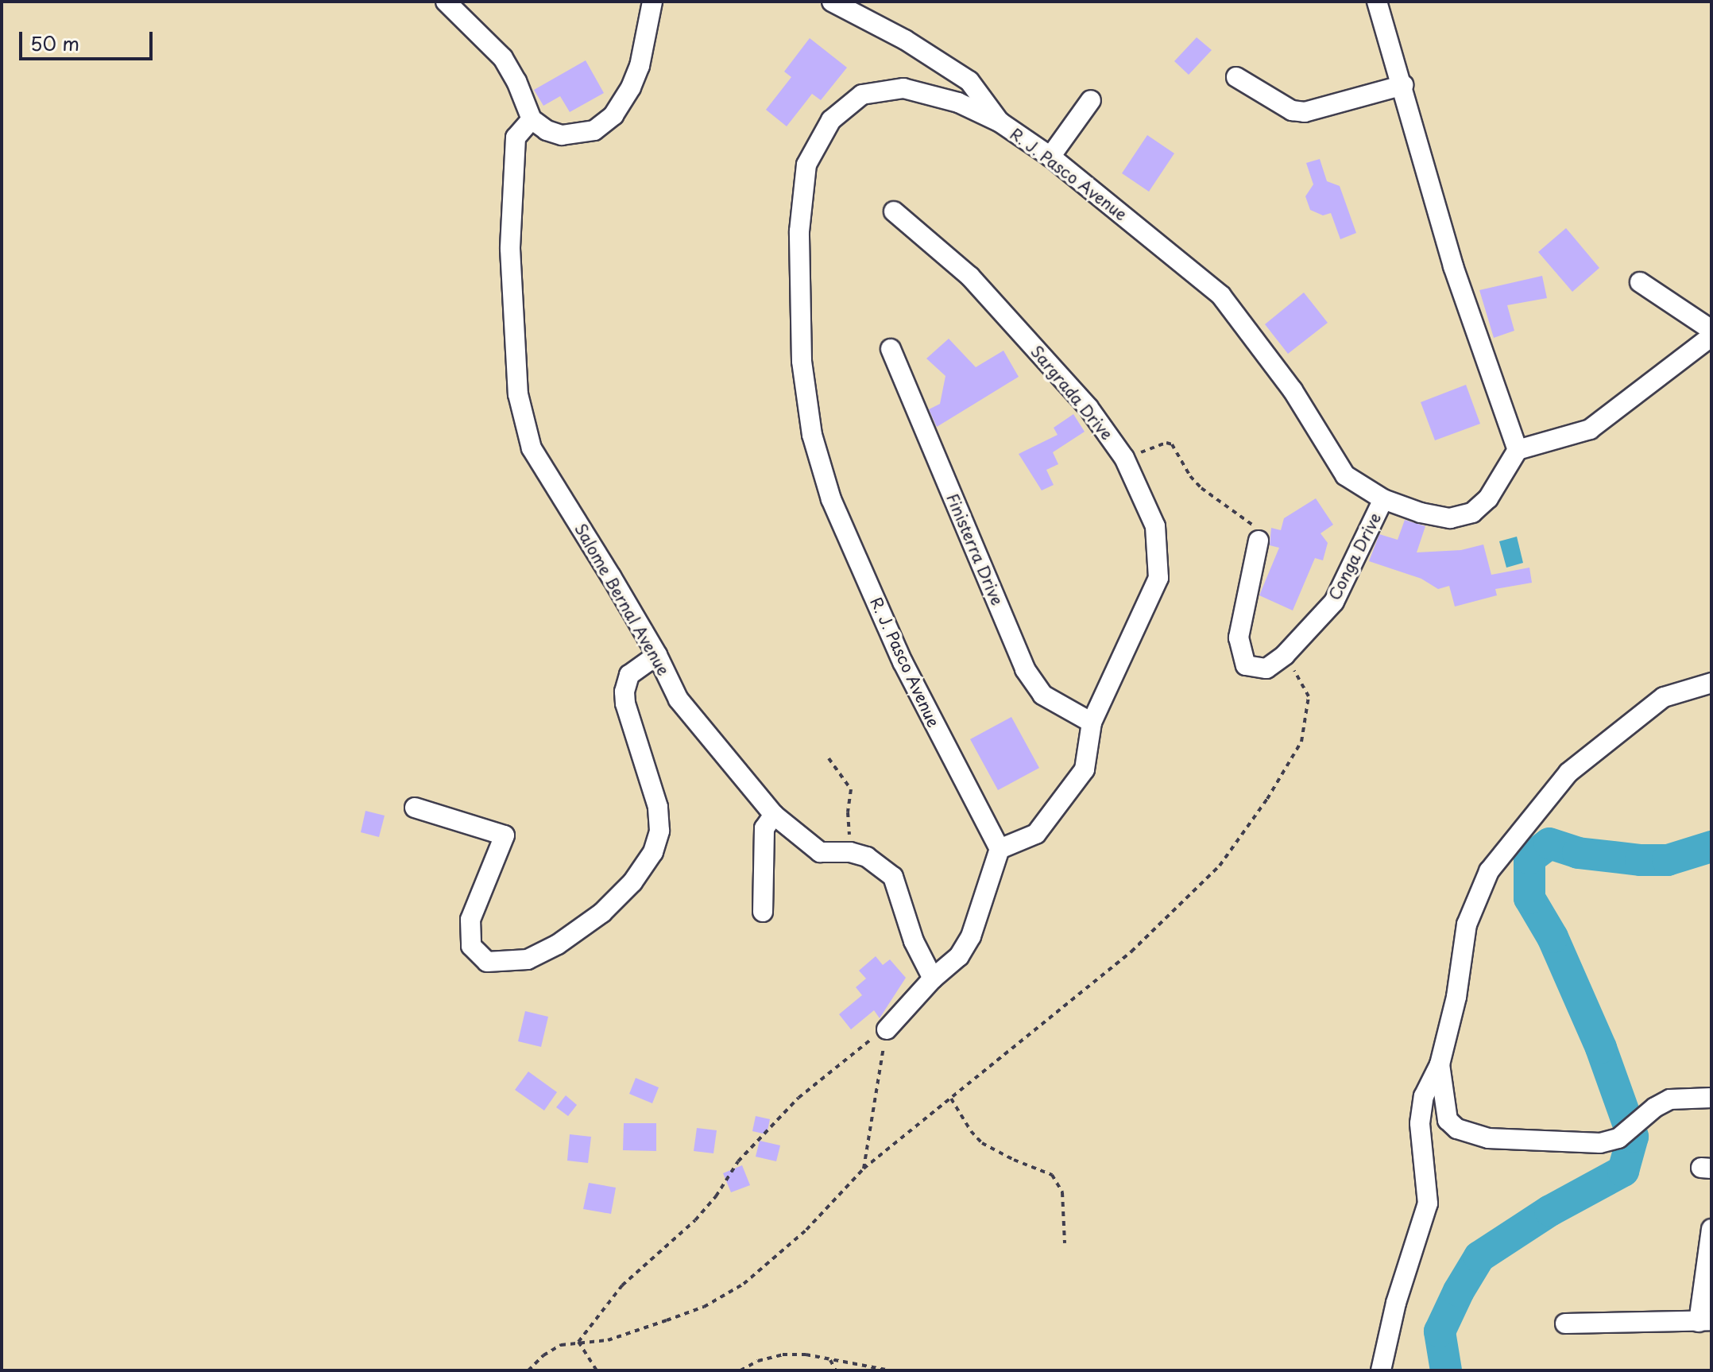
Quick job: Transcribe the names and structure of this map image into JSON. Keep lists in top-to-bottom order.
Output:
{
  "streets": {
    "street": [
      "R. J. Pasco Avenue",
      "Sargrada Drive",
      "Finisterra Drive",
      "Conga Drive",
      "Salome Bernal Avenue"
    ]
  },
  "crossings": [
    ["R. J. Pasco Avenue", "Sargrada Drive"],
    ["R. J. Pasco Avenue", "Conga Drive"],
    ["Sargrada Drive", "Finisterra Drive"]
  ],
  "scale_bar": "50 m"
}
